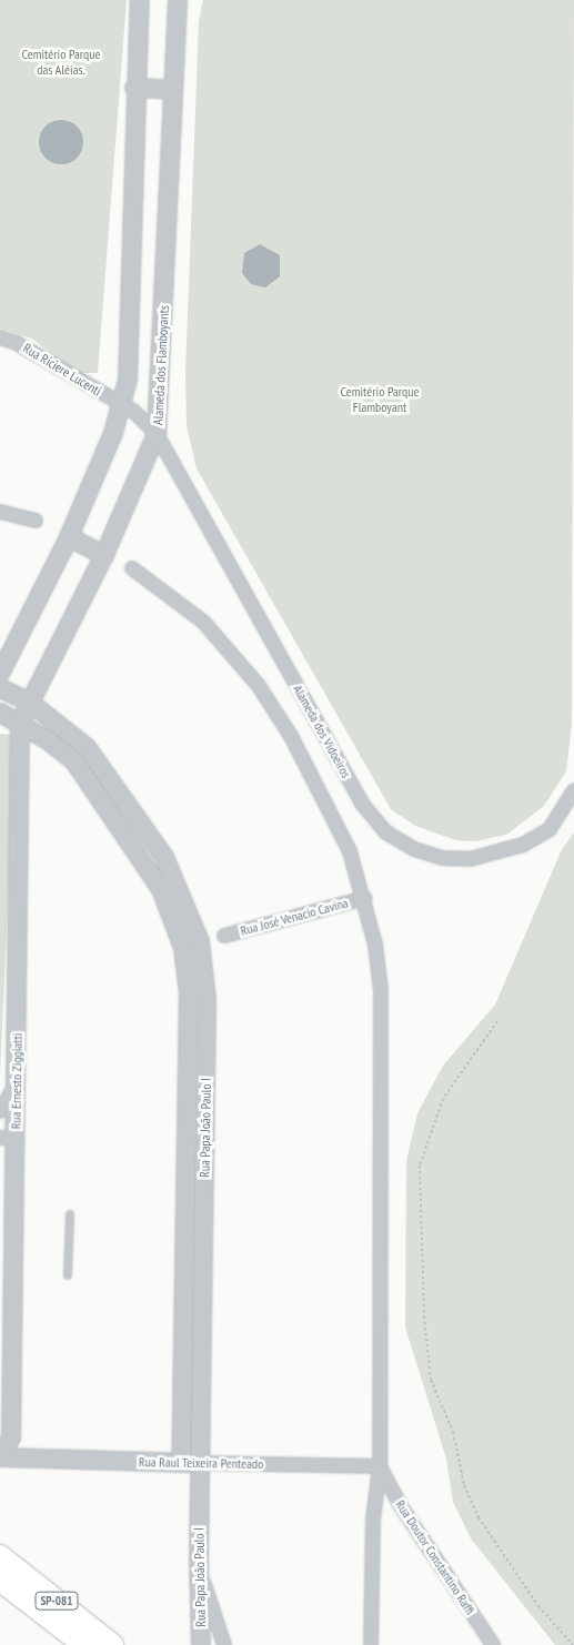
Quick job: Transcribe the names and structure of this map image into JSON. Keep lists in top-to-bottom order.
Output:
{
  "streets": {
    "main road": ["SP-081"],
    "street": [
      "Alameda dos Flamboyants",
      "Rua Riciere Lucenti",
      "Alameda dos Vidoeiros",
      "Rua José Venacio Cavina",
      "Rua Ernesto Ziggiatti",
      "Rua Papa João Paulo I",
      "Rua Raul Teixeira Penteado",
      "Rua Doutor Constantino Raffi"
    ]
  },
  "crossings": [
    ["Alameda dos Flamboyants", "Rua Riciere Lucenti"],
    ["Alameda dos Flamboyants", "Alameda dos Vidoeiros"],
    ["Alameda dos Flamboyants", "Rua Ernesto Ziggiatti"],
    ["Alameda dos Flamboyants", "Rua Papa João Paulo I"],
    ["Rua Riciere Lucenti", "Alameda dos Vidoeiros"],
    ["Rua Ernesto Ziggiatti", "Rua Papa João Paulo I"],
    ["Rua Ernesto Ziggiatti", "Rua Raul Teixeira Penteado"],
    ["Rua Papa João Paulo I", "Rua Raul Teixeira Penteado"],
    ["Rua Raul Teixeira Penteado", "Rua Doutor Constantino Raffi"]
  ],
  "parks": ["Cemitério Parque das Aléias.", "Cemitério Parque Flamboyant"]
}
